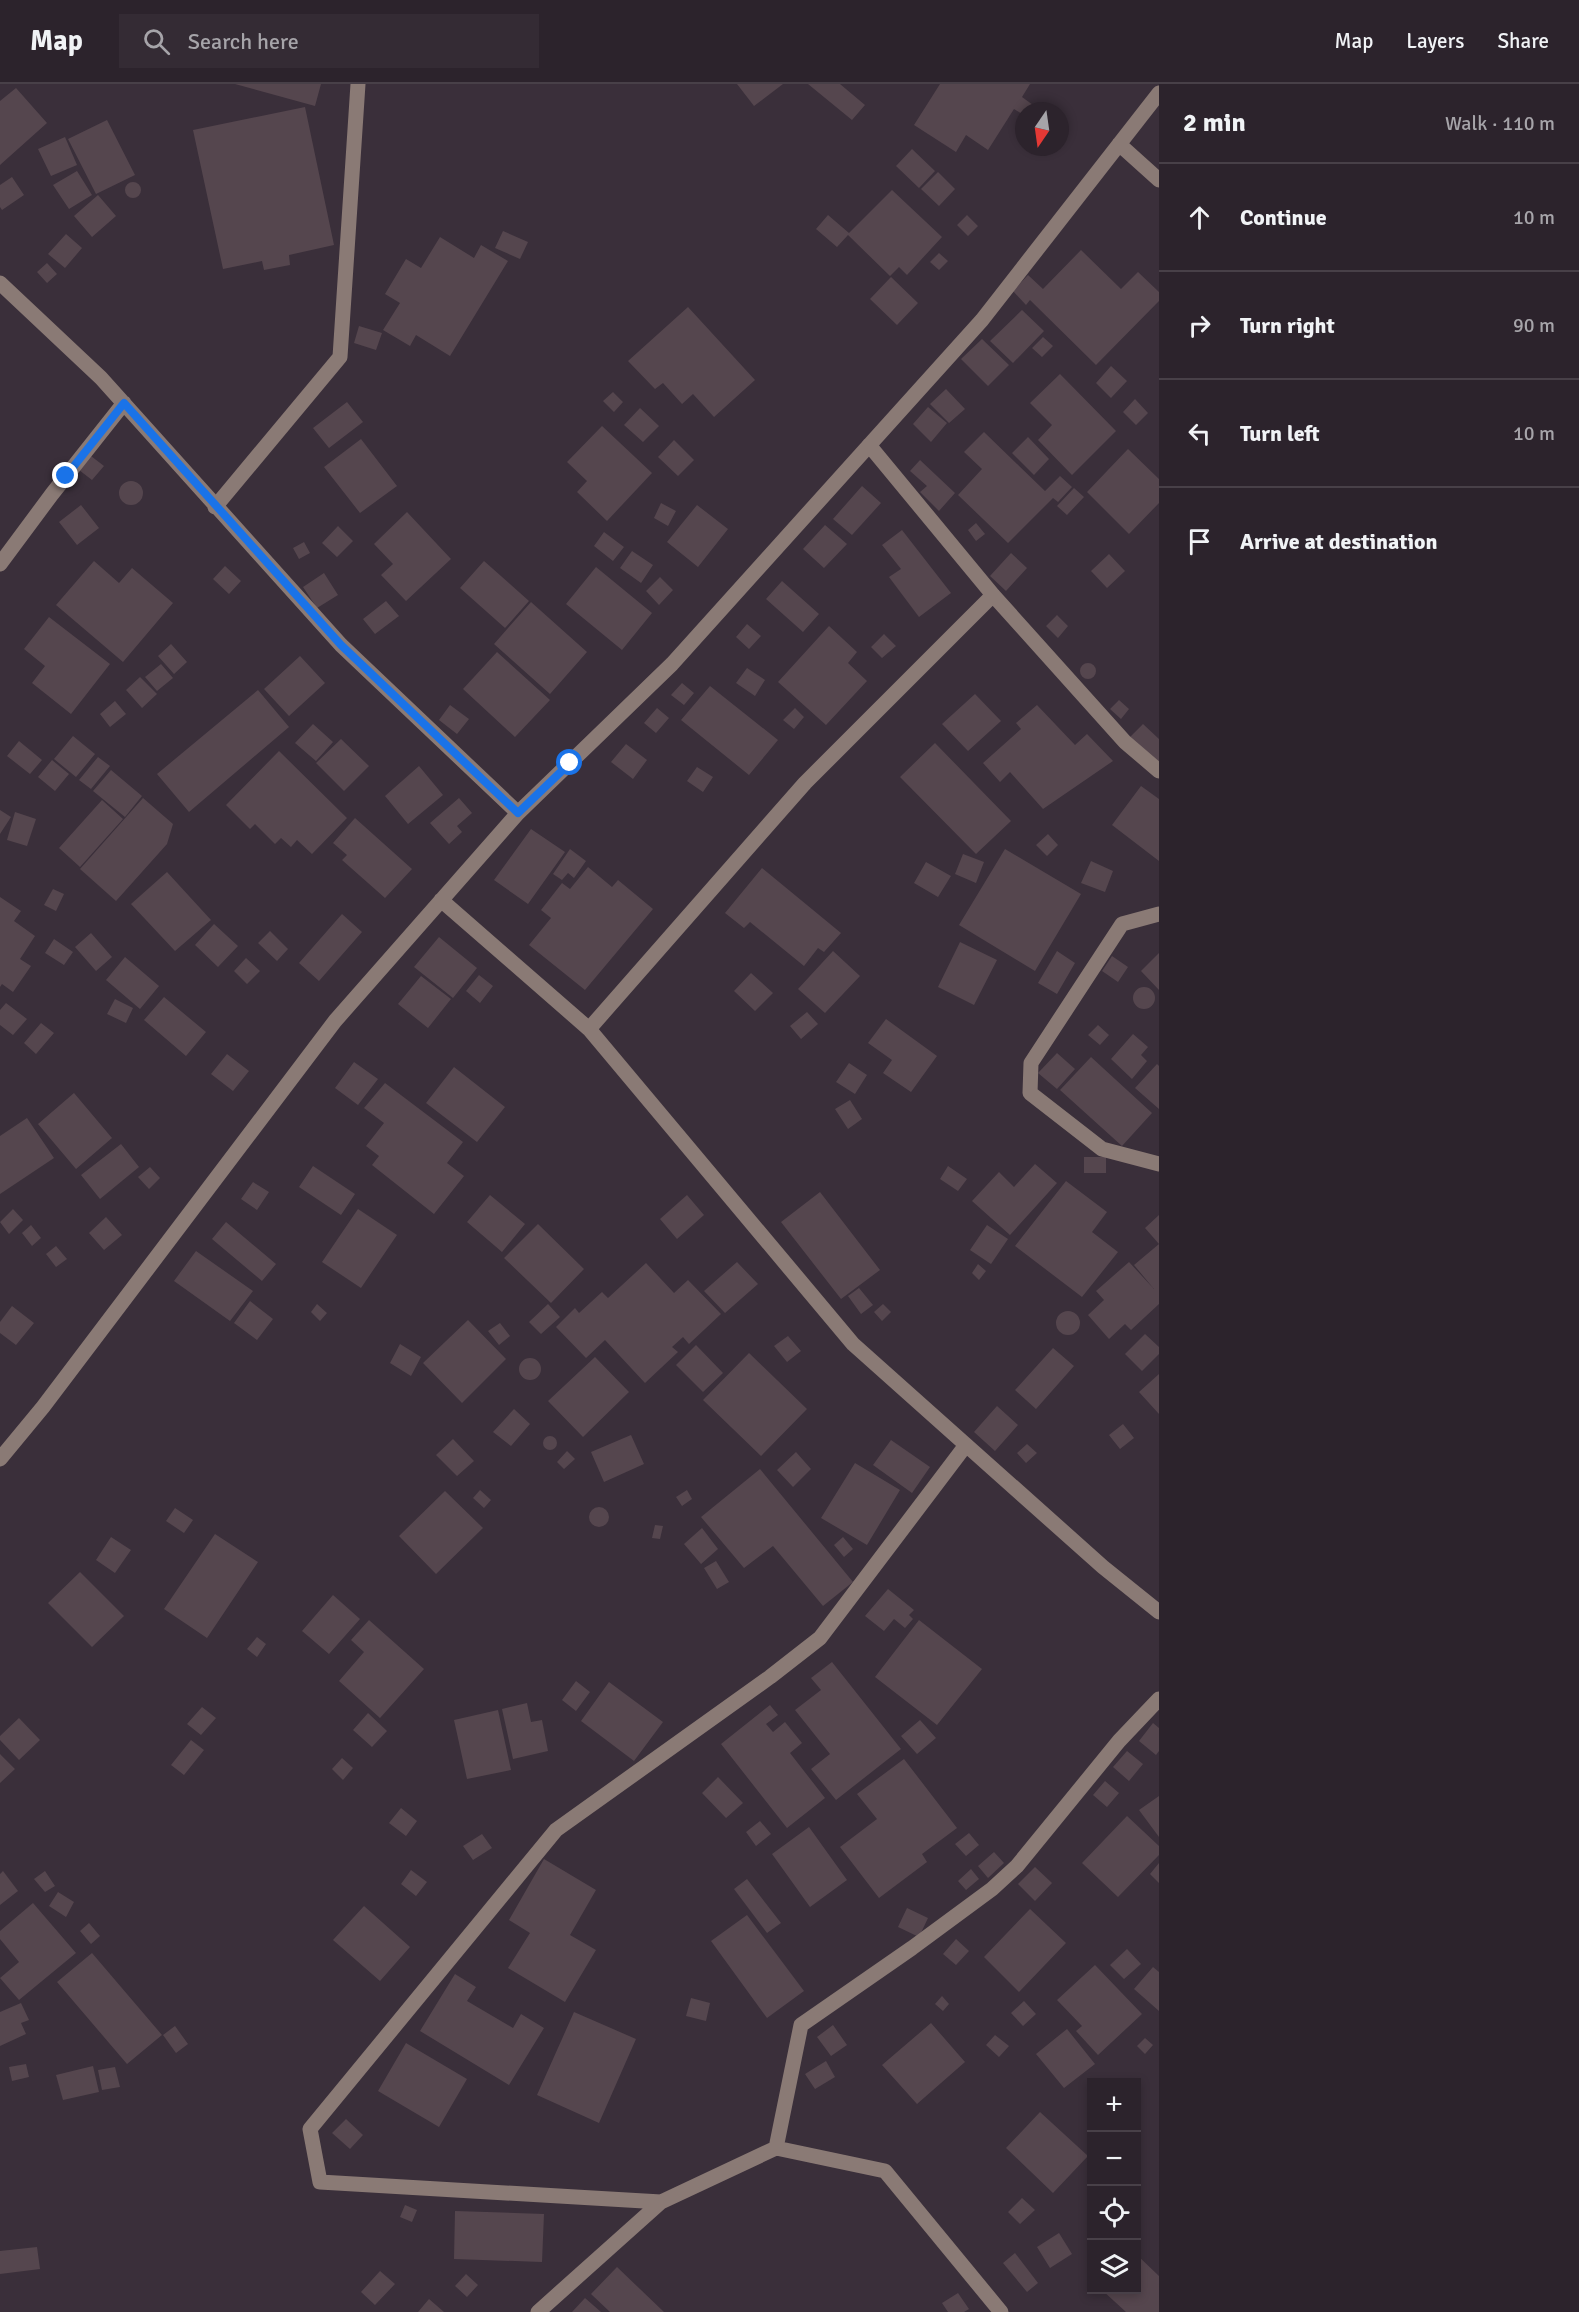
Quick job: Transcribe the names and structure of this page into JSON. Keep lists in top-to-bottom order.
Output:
{
  "north": "bottom",
  "page": {
    "header": "Map",
    "search": "Search here",
    "nav": ["Map", "Layers", "Share"],
    "heading": ["2 min", "Walk · 110 m"],
    "list": [
      ["Continue", "10 m"],
      ["Turn right", "90 m"],
      ["Turn left", "10 m"],
      "Arrive at destination"
    ],
    "map_buttons": ["+", "−"]
  }
}
